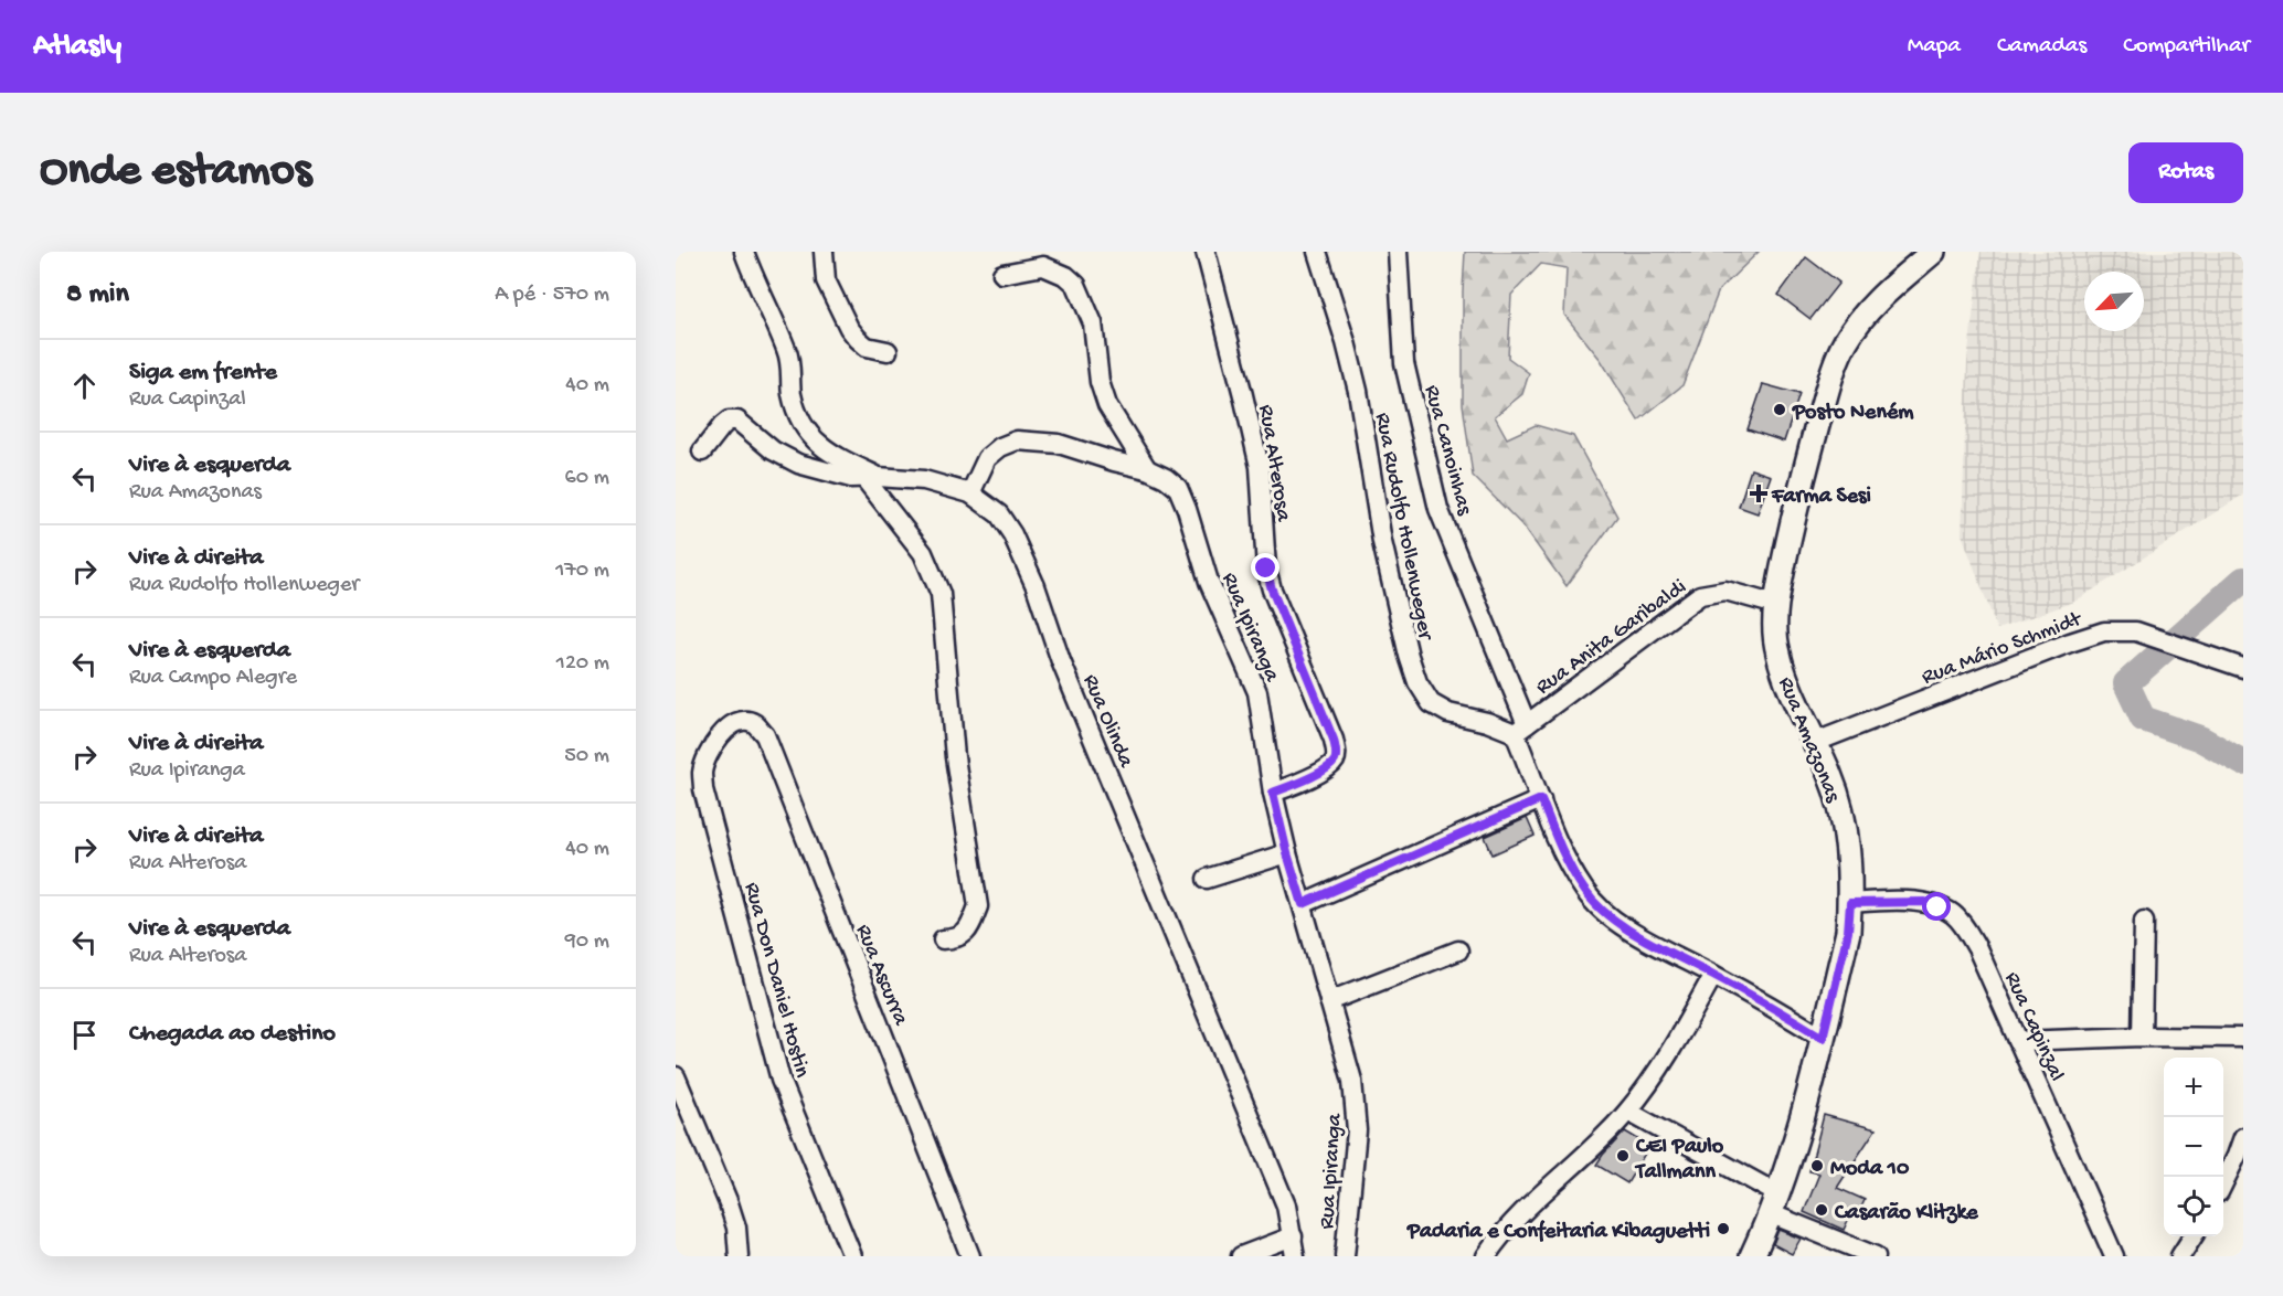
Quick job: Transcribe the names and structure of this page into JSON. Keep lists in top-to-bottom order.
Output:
{
  "streets": {
    "main road": ["Rua Amazonas"],
    "street": [
      "Rua Canoinhas",
      "Rua Alterosa",
      "Rua Rudolfo Hollenweger",
      "Rua Ipiranga",
      "Rua Anita Garibaldi",
      "Rua Mário Schmidt",
      "Rua Olinda",
      "Rua Ascurra",
      "Rua Don Daniel Hostin",
      "Rua Capinzal"
    ]
  },
  "crossings": [
    ["Rua Canoinhas", "Rua Rudolfo Hollenweger"],
    ["Rua Canoinhas", "Rua Anita Garibaldi"],
    ["Rua Alterosa", "Rua Ipiranga"],
    ["Rua Rudolfo Hollenweger", "Rua Anita Garibaldi"],
    ["Rua Ipiranga", "Rua Olinda"],
    ["Rua Anita Garibaldi", "Rua Amazonas"],
    ["Rua Mário Schmidt", "Rua Amazonas"],
    ["Rua Amazonas", "Rua Capinzal"],
    ["Rua Ascurra", "Rua Don Daniel Hostin"]
  ],
  "places": {
    "other": [
      "Posto Neném",
      "CEI Paulo Tallmann",
      "Moda 10",
      "Casarão Klitzke",
      "Padaria e Confeitaria Kibaguetti"
    ],
    "health": ["Farma Sesi"]
  },
  "north": "bottom left",
  "page": {
    "header": "Atlasly",
    "nav": ["Mapa", "Camadas", "Compartilhar"],
    "buttons": "Rotas",
    "title": "Onde estamos",
    "heading": ["8 min", "A pé · 570 m"],
    "list": [
      ["Siga em frente", "Rua Capinzal", "40 m"],
      ["Vire à esquerda", "Rua Amazonas", "60 m"],
      ["Vire à direita", "Rua Rudolfo Hollenweger", "170 m"],
      ["Vire à esquerda", "Rua Campo Alegre", "120 m"],
      ["Vire à direita", "Rua Ipiranga", "50 m"],
      ["Vire à direita", "Rua Alterosa", "40 m"],
      ["Vire à esquerda", "Rua Alterosa", "90 m"],
      "Chegada ao destino"
    ],
    "map_buttons": ["+", "−"]
  }
}
